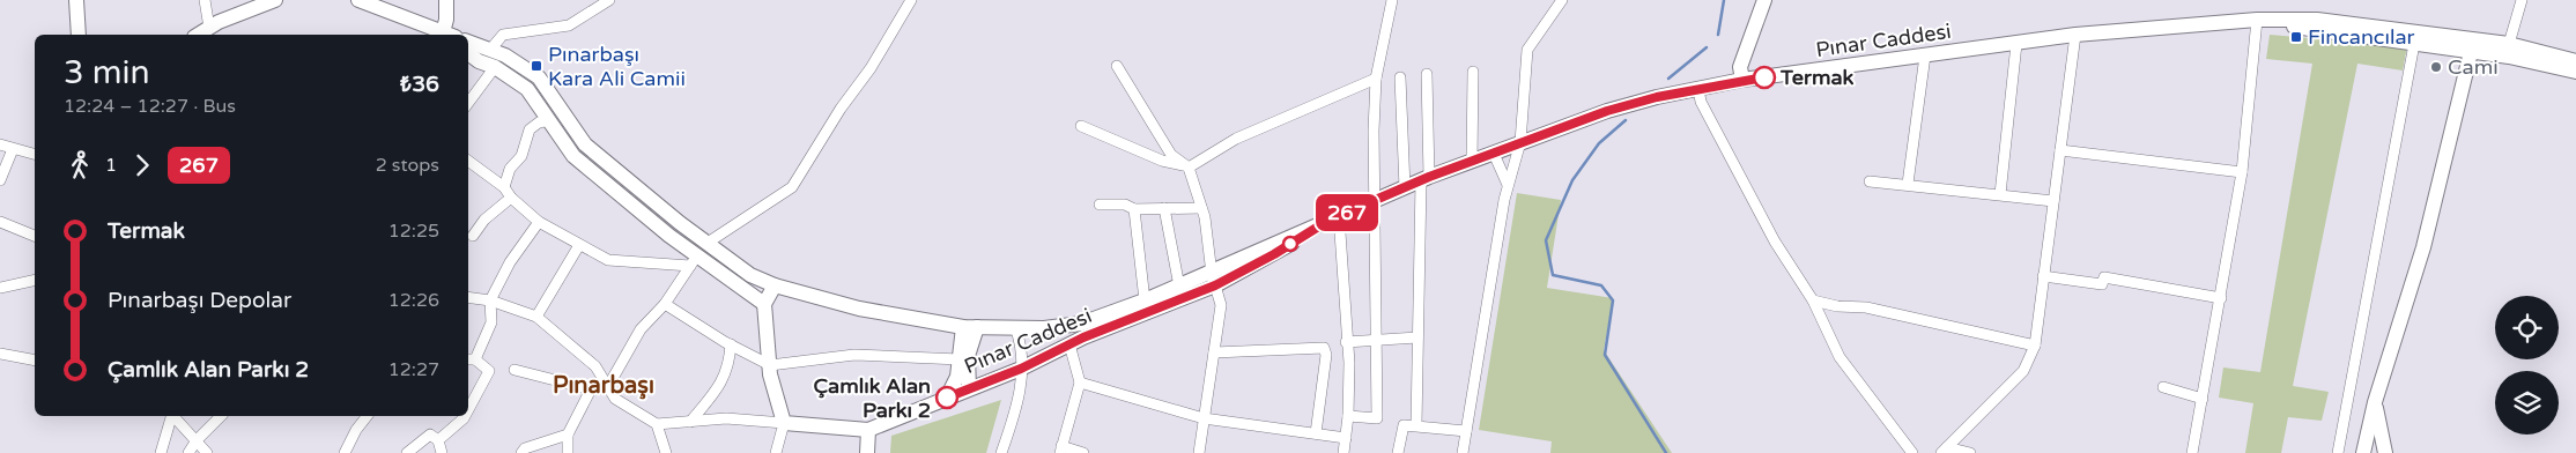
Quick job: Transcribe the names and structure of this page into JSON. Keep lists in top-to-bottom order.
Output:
{
  "streets": {
    "main road": ["Pınar Caddesi"]
  },
  "districts": ["Pınarbaşı"],
  "places": {
    "transit": ["Fincancılar", "Pınarbaşı Kara Ali Camii"],
    "other": ["Cami", "Termak", "Çamlık Alan Parkı 2"]
  },
  "lines": ["bus line 267"],
  "page": {
    "on_map": "267",
    "heading": ["3 min", "12:24 – 12:27 · Bus", "₺36"],
    "legs": ["1", "267", "2 stops"],
    "list": [
      {
        "name": "Termak",
        "value": "12:25"
      },
      {
        "name": "Pınarbaşı Depolar",
        "value": "12:26"
      },
      {
        "name": "Çamlık Alan Parkı 2",
        "value": "12:27"
      }
    ]
  }
}
